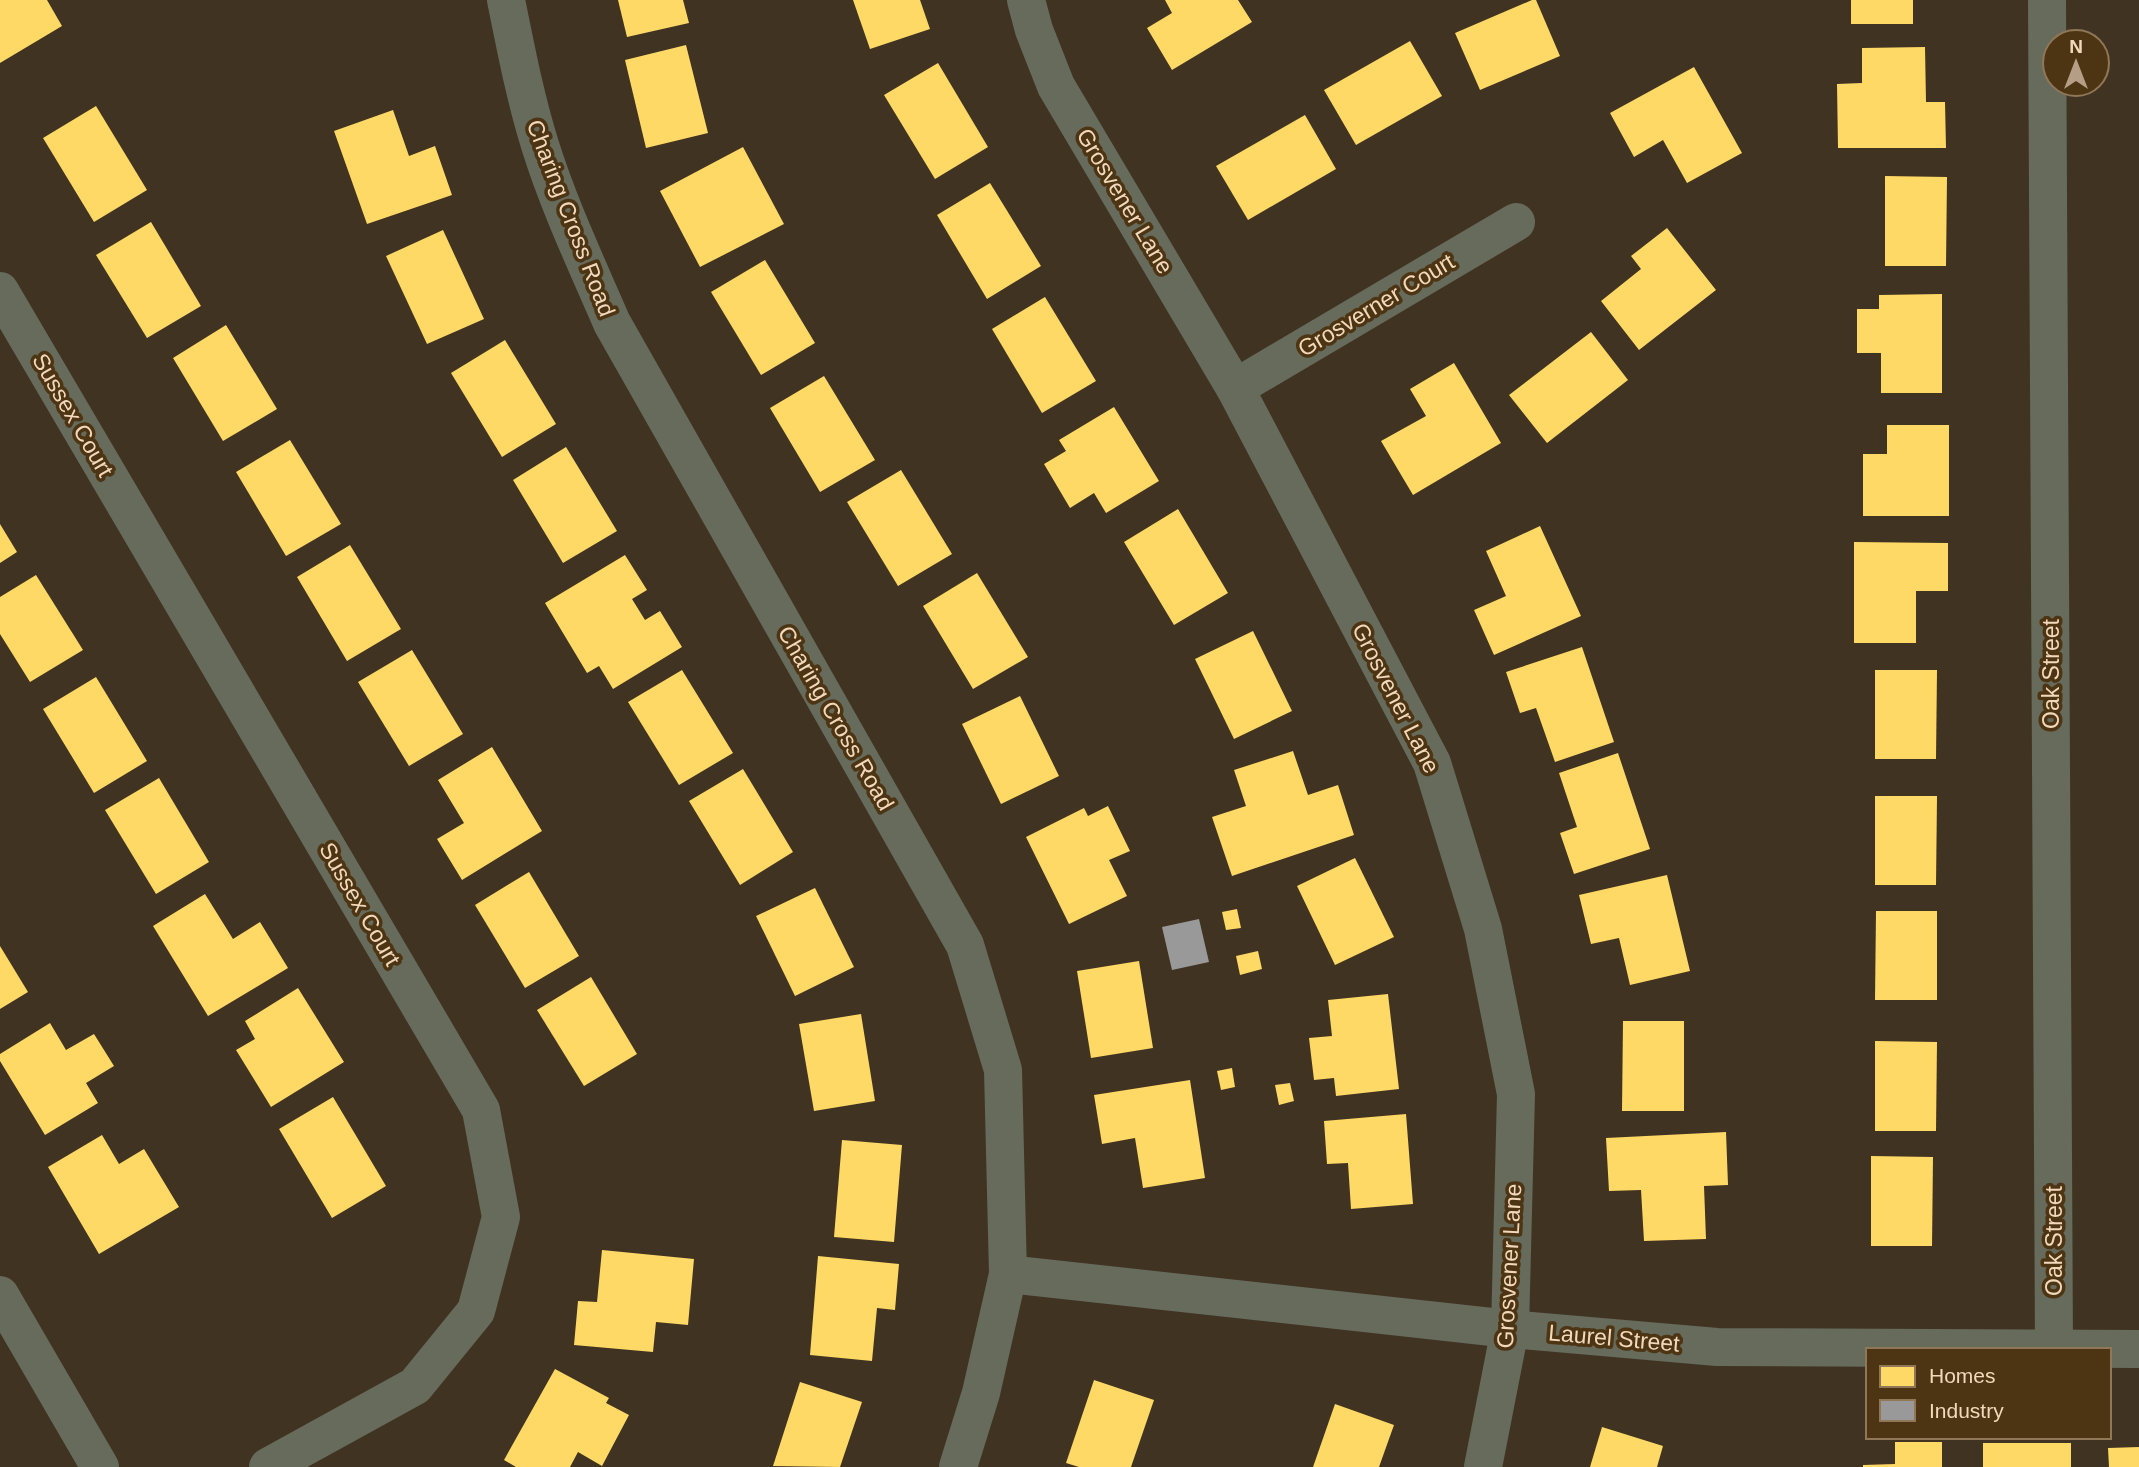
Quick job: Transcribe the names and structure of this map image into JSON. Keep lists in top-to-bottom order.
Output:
{
  "streets": {
    "street": [
      "Grosvener Lane",
      "Charing Cross Road",
      "Grosverner Court",
      "Sussex Court",
      "Oak Street",
      "Laurel Street"
    ]
  },
  "crossings": [
    ["Grosvener Lane", "Grosverner Court"],
    ["Grosvener Lane", "Laurel Street"],
    ["Charing Cross Road", "Laurel Street"],
    ["Oak Street", "Laurel Street"]
  ],
  "legend": ["Homes", "Industry"],
  "north": "top"
}
